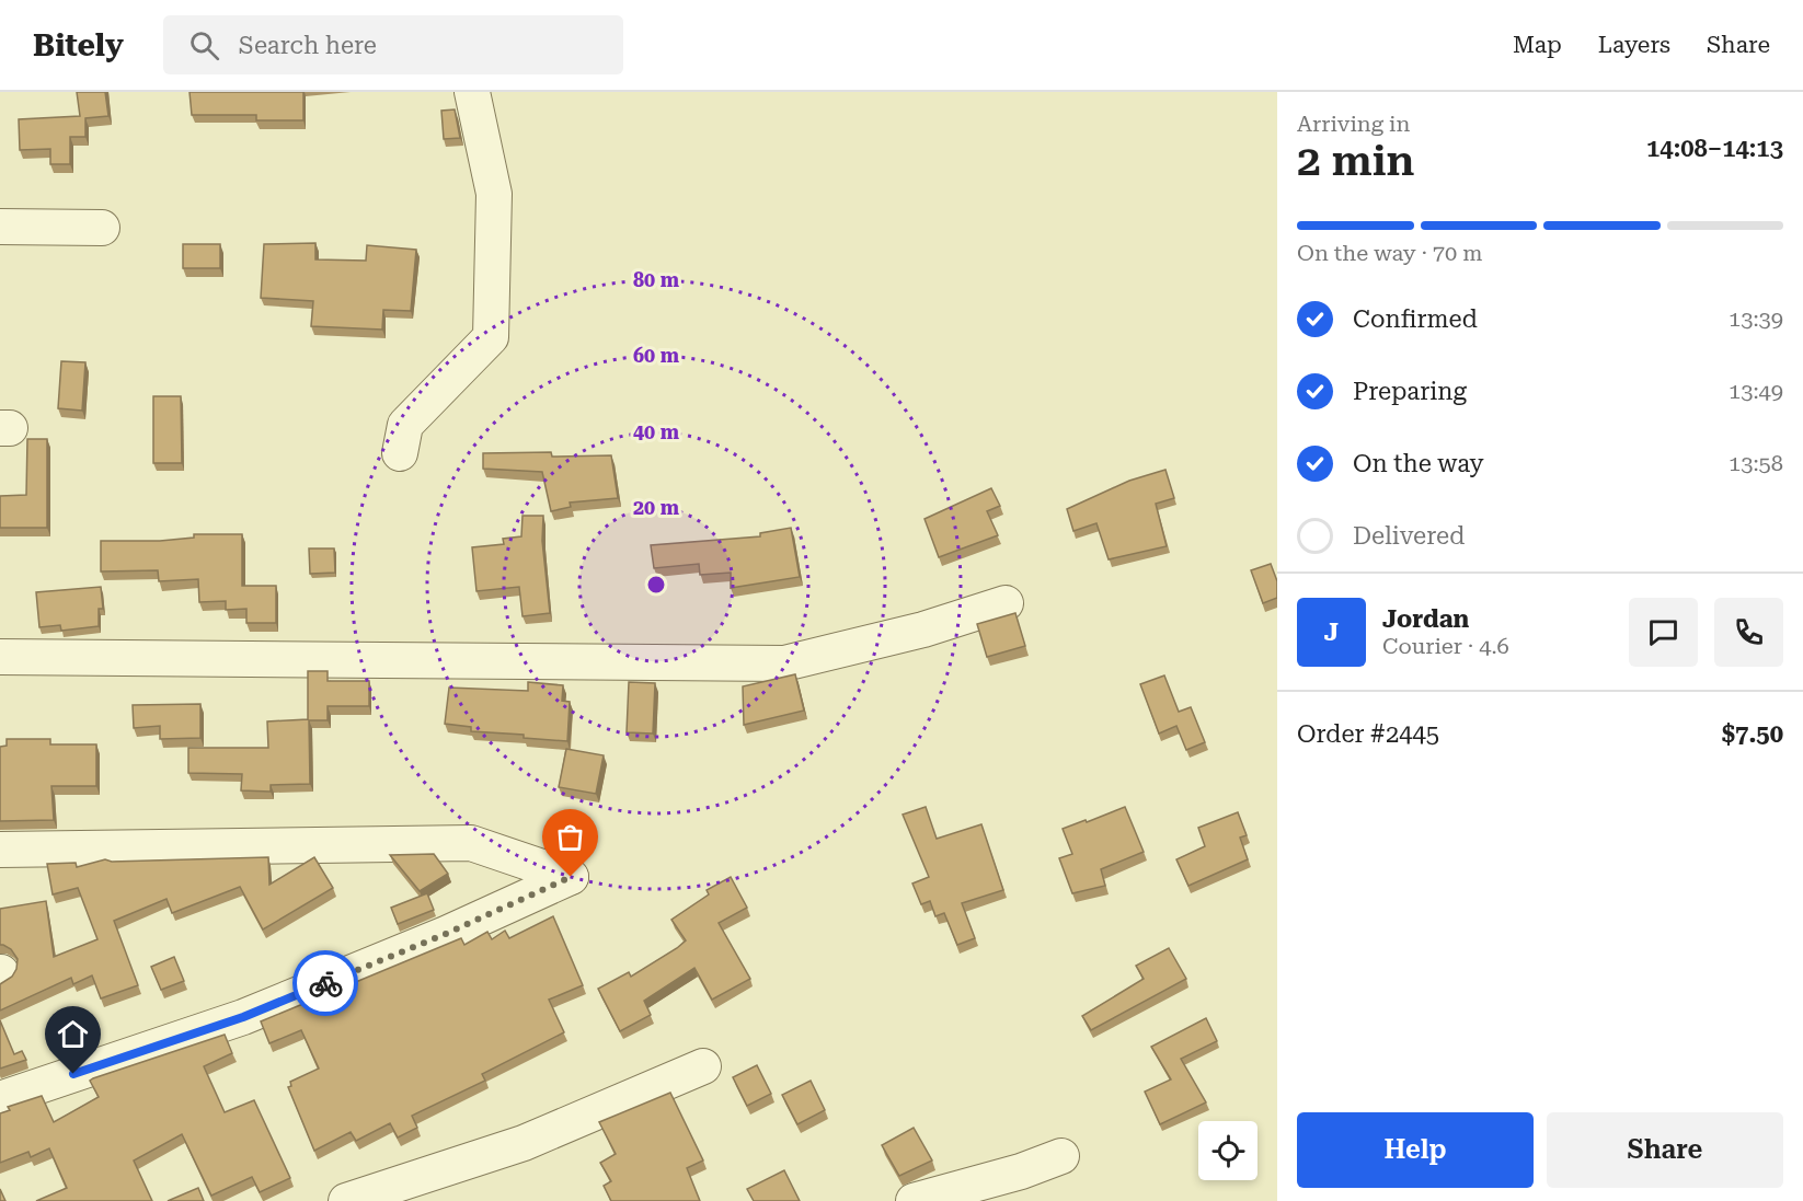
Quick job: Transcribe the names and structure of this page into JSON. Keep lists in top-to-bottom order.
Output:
{
  "page": {
    "header": "Bitely",
    "search": "Search here",
    "nav": ["Map", "Layers", "Share"],
    "heading": ["2 min", "Arriving in", "14:08–14:13"],
    "panel": [
      "Jordan",
      "Courier · 4.6",
      "Order #2445",
      "$7.50"
    ],
    "bar": "On the way · 70 m",
    "list": [
      ["Confirmed", "13:39"],
      ["Preparing", "13:49"],
      ["On the way", "13:58"],
      "Delivered"
    ],
    "round": "J",
    "buttons": ["Help", "Share"]
  },
  "rings": [
    "80 m",
    "60 m",
    "40 m",
    "20 m"
  ]
}
